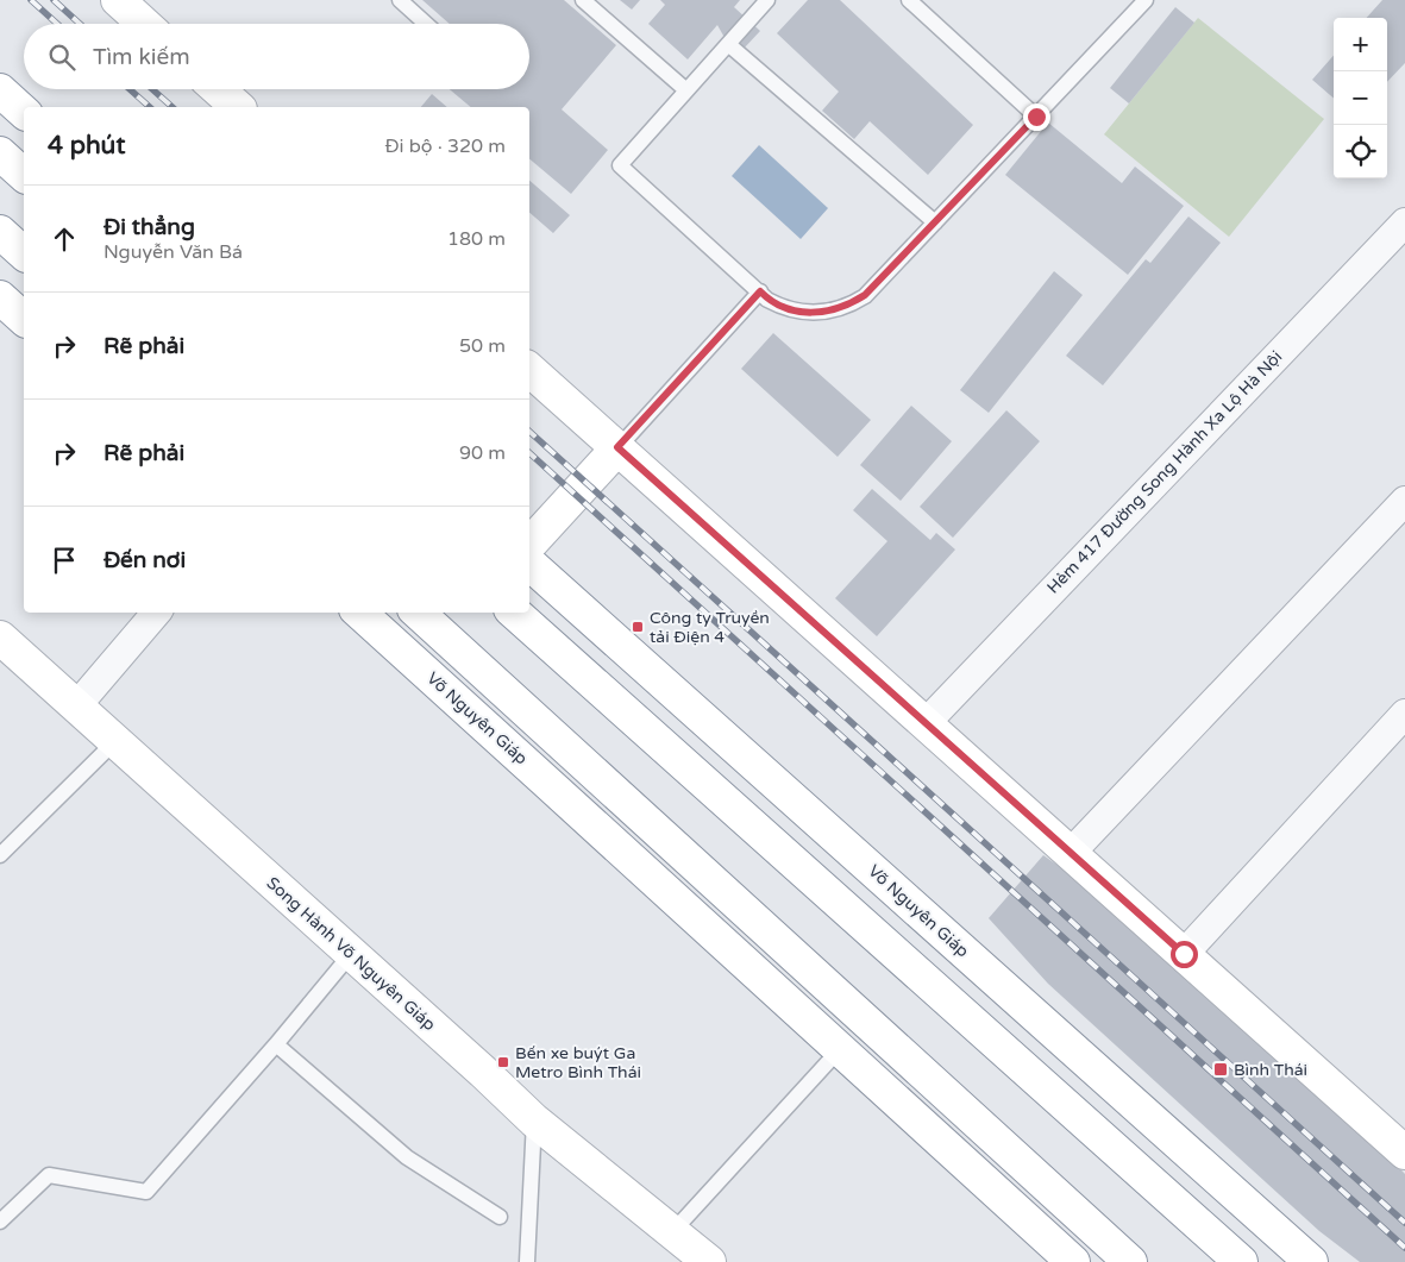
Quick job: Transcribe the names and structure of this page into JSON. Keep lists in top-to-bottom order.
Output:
{
  "streets": {
    "main road": ["Võ Nguyên Giáp", "Song Hành Võ Nguyên Giáp"],
    "street": ["Hẻm 417 Đường Song Hành Xa Lộ Hà Nội"]
  },
  "places": {
    "transit": ["Công ty Truyền tải Điện 4", "Bến xe buýt Ga Metro Bình Thái", "Bình Thái"]
  },
  "page": {
    "map_buttons": ["+", "−"],
    "search": "Tìm kiếm",
    "heading": ["4 phút", "Đi bộ · 320 m"],
    "list": [
      ["Đi thẳng", "Nguyễn Văn Bá", "180 m"],
      ["Rẽ phải", "50 m"],
      ["Rẽ phải", "90 m"],
      "Đến nơi"
    ]
  }
}
